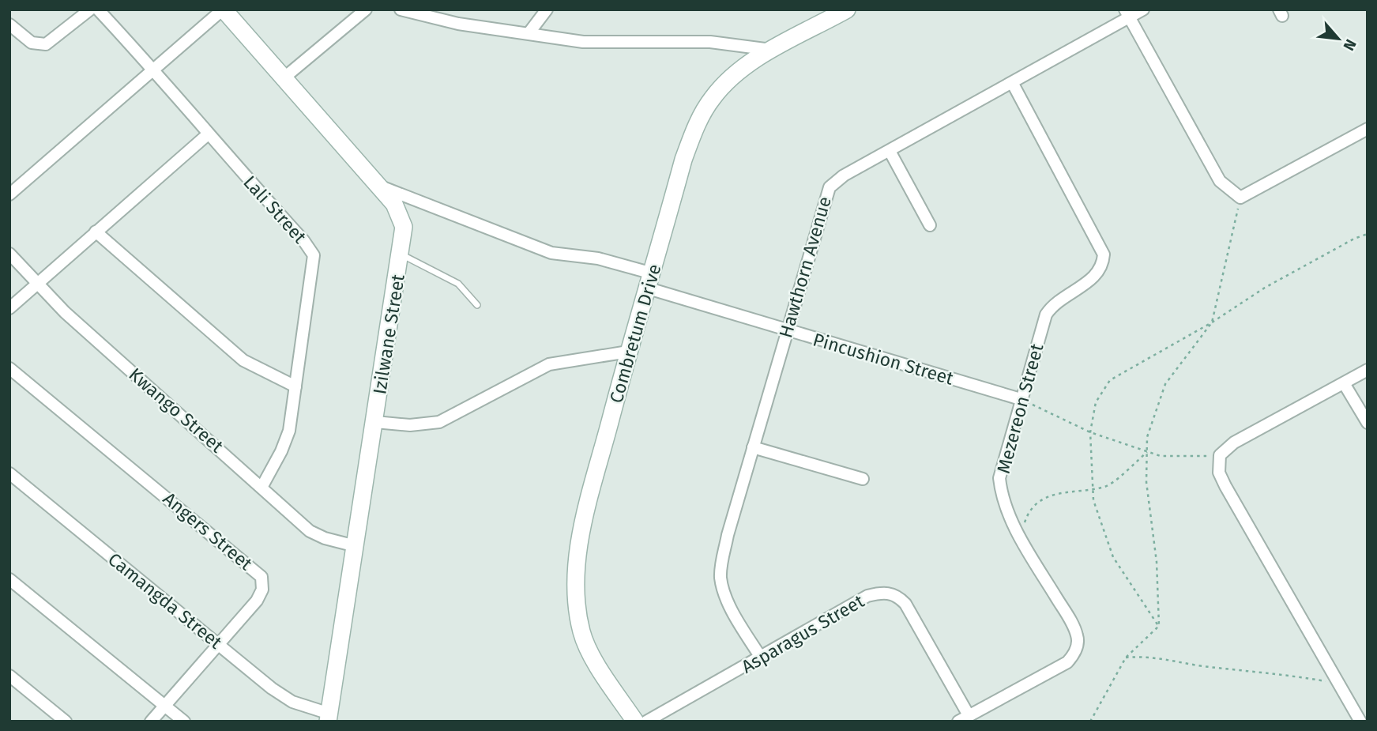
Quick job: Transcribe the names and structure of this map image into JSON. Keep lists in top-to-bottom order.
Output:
{
  "streets": {
    "street": [
      "Lali Street",
      "Hawthorn Avenue",
      "Combretum Drive",
      "Izilwane Street",
      "Pincushion Street",
      "Mezereon Street",
      "Kwango Street",
      "Angers Street",
      "Camangda Street",
      "Asparagus Street"
    ]
  },
  "crossings": [
    ["Lali Street", "Kwango Street"],
    ["Hawthorn Avenue", "Pincushion Street"],
    ["Hawthorn Avenue", "Mezereon Street"],
    ["Hawthorn Avenue", "Asparagus Street"],
    ["Combretum Drive", "Pincushion Street"],
    ["Izilwane Street", "Pincushion Street"],
    ["Izilwane Street", "Kwango Street"],
    ["Izilwane Street", "Camangda Street"],
    ["Pincushion Street", "Mezereon Street"],
    ["Mezereon Street", "Asparagus Street"],
    ["Angers Street", "Camangda Street"]
  ],
  "north": "bottom right"
}
